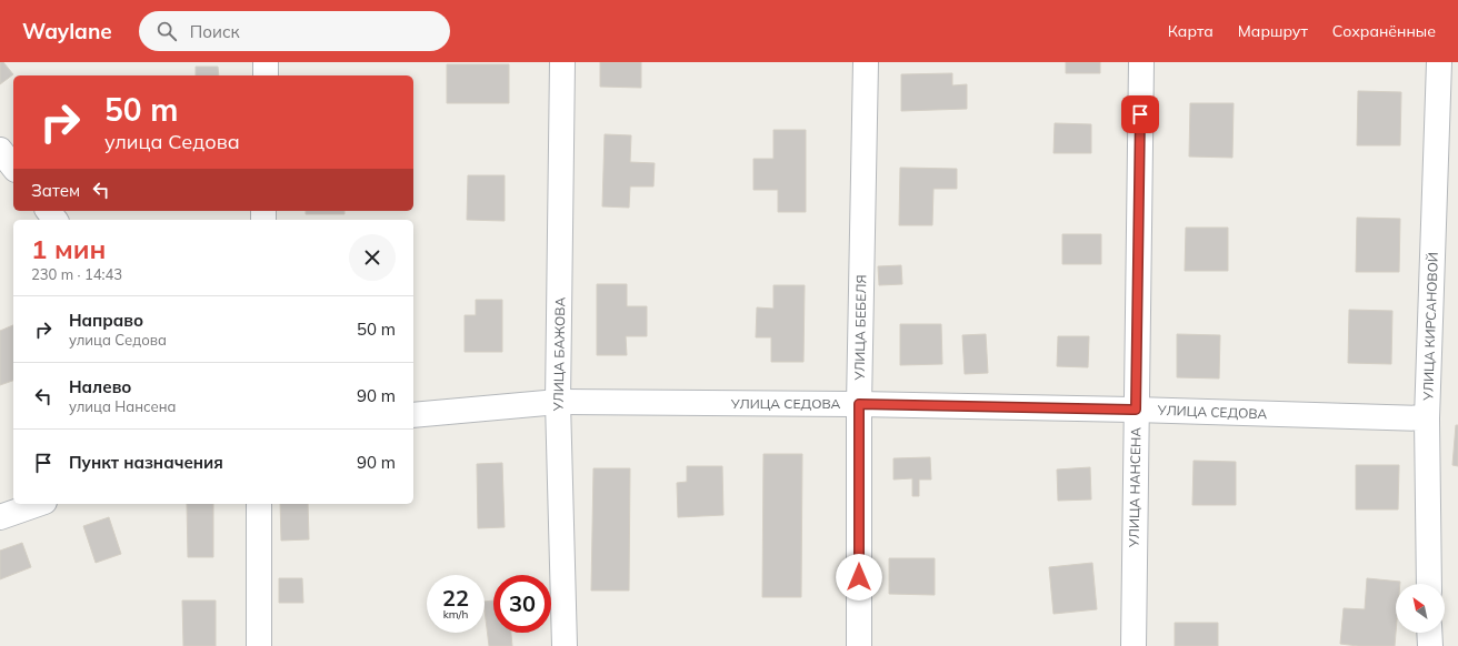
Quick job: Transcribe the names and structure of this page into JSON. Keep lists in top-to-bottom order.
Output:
{
  "streets": {
    "street": [
      "УЛИЦА КИРСАНОВОЙ",
      "УЛИЦА БЕБЕЛЯ",
      "УЛИЦА БАЖОВА",
      "УЛИЦА СЕДОВА",
      "УЛИЦА НАНСЕНА"
    ]
  },
  "crossings": [
    ["УЛИЦА КИРСАНОВОЙ", "УЛИЦА СЕДОВА"],
    ["УЛИЦА БЕБЕЛЯ", "УЛИЦА СЕДОВА"],
    ["УЛИЦА БАЖОВА", "УЛИЦА СЕДОВА"],
    ["УЛИЦА СЕДОВА", "УЛИЦА НАНСЕНА"]
  ],
  "north": "top left",
  "page": {
    "header": "Waylane",
    "search": "Поиск",
    "nav": ["Карта", "Маршрут", "Сохранённые"],
    "turn": ["50 m", "улица Седова"],
    "then": "Затем",
    "heading": ["1 мин", "230 m · 14:43"],
    "list": [
      {
        "name": "Направо",
        "note": "улица Седова",
        "value": "50 m"
      },
      {
        "name": "Налево",
        "note": "улица Нансена",
        "value": "90 m"
      },
      {
        "name": "Пункт назначения",
        "value": "90 m"
      }
    ],
    "speed": "22 km/h",
    "limit": "30"
  }
}
